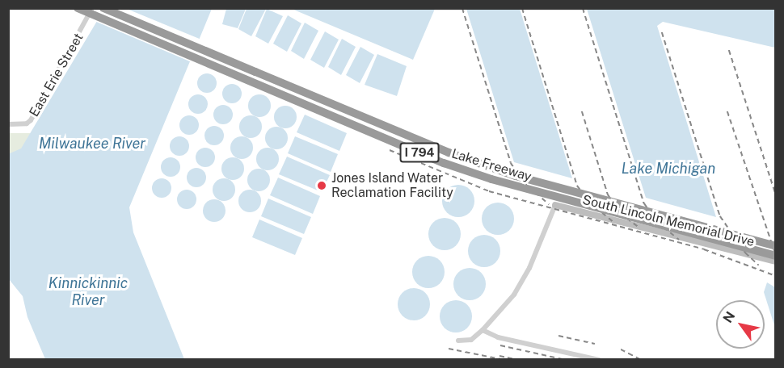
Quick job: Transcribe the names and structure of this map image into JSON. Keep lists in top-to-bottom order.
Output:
{
  "streets": {
    "highway": ["I 794", "Lake Freeway"],
    "street": ["East Erie Street", "South Lincoln Memorial Drive"]
  },
  "water": ["Milwaukee River", "Lake Michigan", "Kinnickinnic River"],
  "places": ["Jones Island Water Reclamation Facility"],
  "north": "top left"
}
